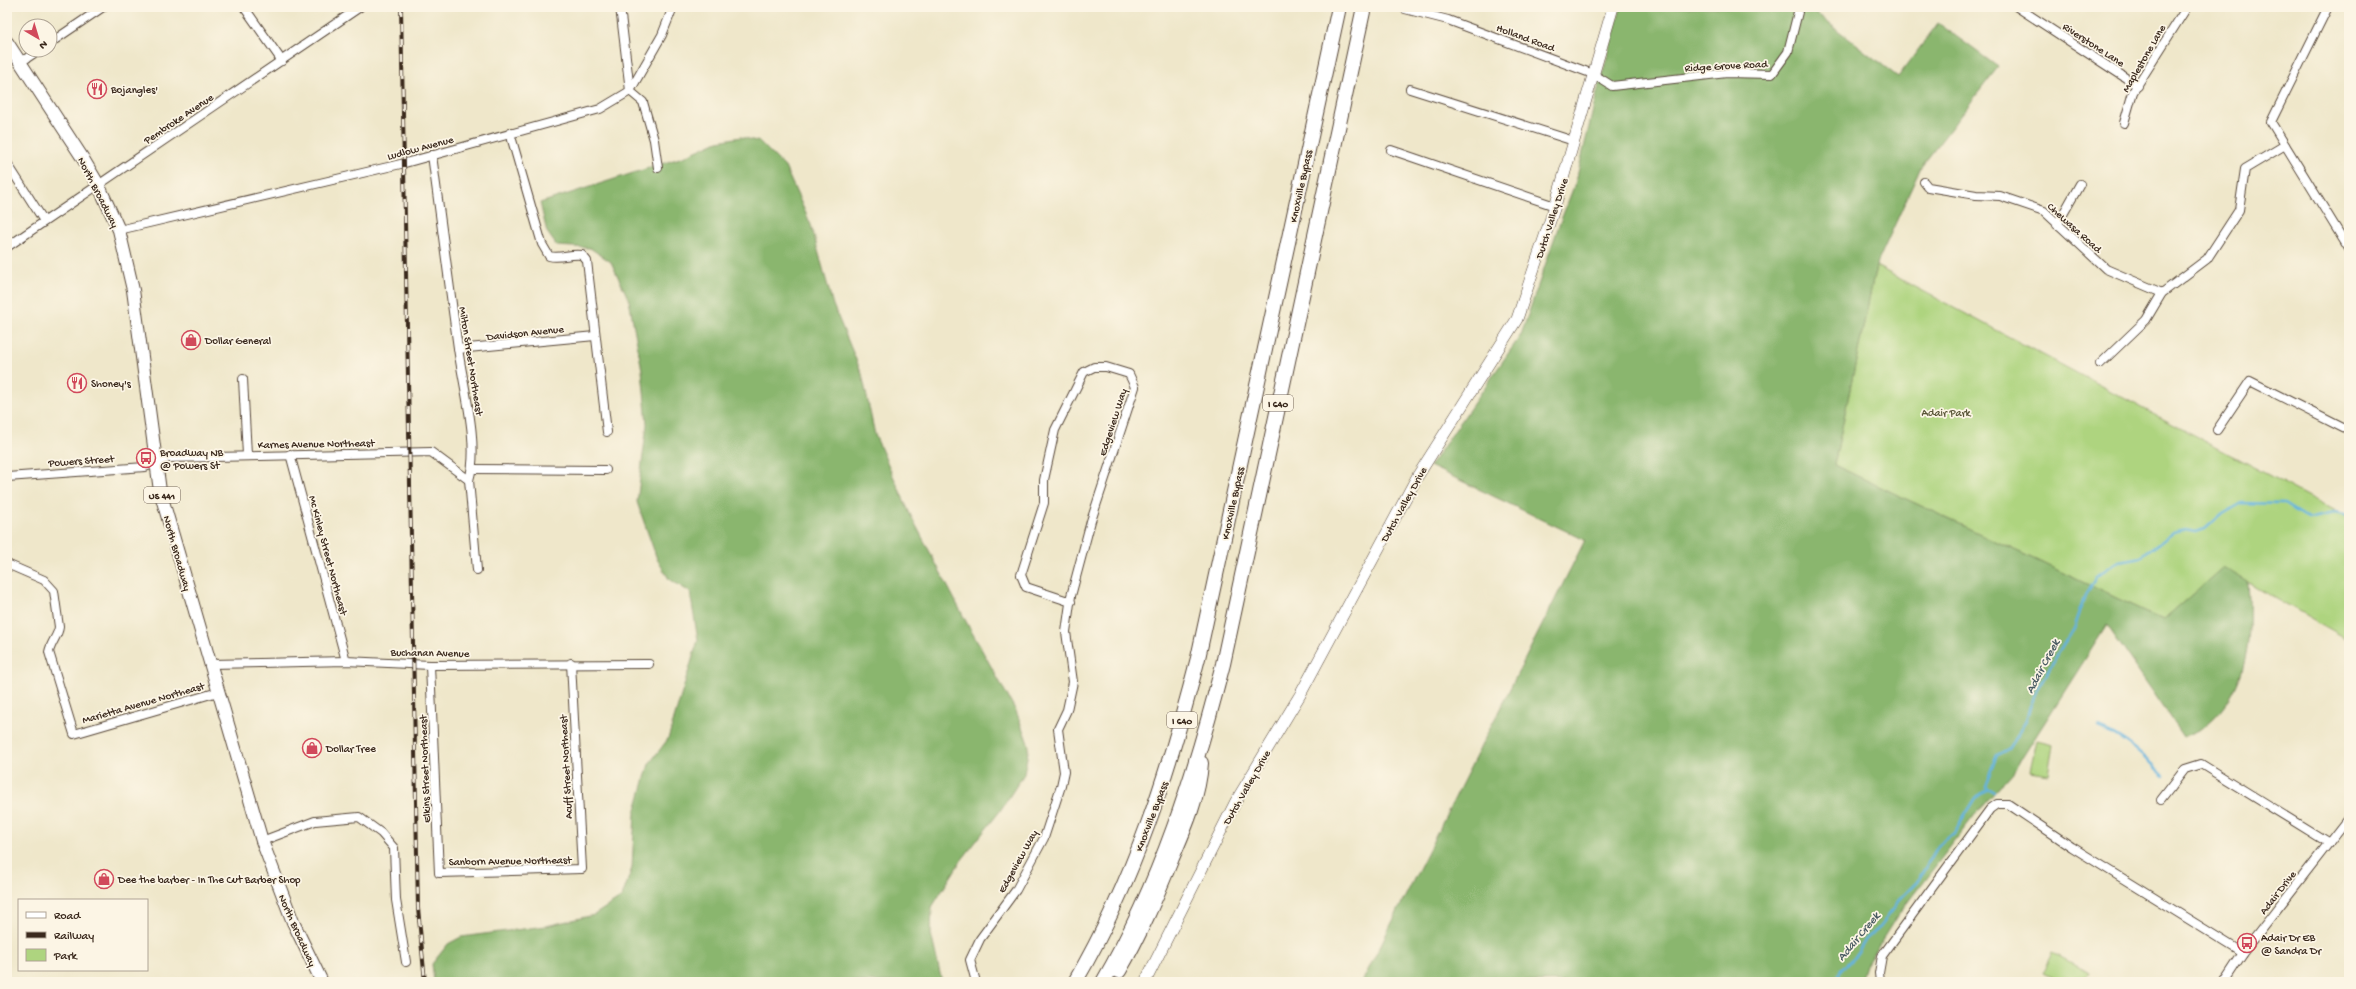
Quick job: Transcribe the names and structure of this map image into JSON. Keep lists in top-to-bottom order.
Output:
{
  "streets": {
    "highway": ["Knoxville Bypass", "I 640"],
    "main road": ["North Broadway", "US 441"],
    "street": [
      "Holland Road",
      "Riverstone Lane",
      "Maplestone Lane",
      "Ridge Grove Road",
      "Pembroke Avenue",
      "Ludlow Avenue",
      "Dutch Valley Drive",
      "Chewasa Road",
      "Davidson Avenue",
      "Milton Street Northeast",
      "Edgeview Way",
      "Karnes Avenue Northeast",
      "Powers Street",
      "Mc Kinley Street Northeast",
      "Buchanan Avenue",
      "Marietta Avenue Northeast",
      "Acuff Street Northeast",
      "Elkins Street Northeast",
      "Sanborn Avenue Northeast",
      "Adair Drive"
    ]
  },
  "crossings": [
    ["Holland Road", "Ridge Grove Road"],
    ["Holland Road", "Dutch Valley Drive"],
    ["Riverstone Lane", "Maplestone Lane"],
    ["Ridge Grove Road", "Dutch Valley Drive"],
    ["Pembroke Avenue", "North Broadway"],
    ["Ludlow Avenue", "North Broadway"],
    ["Ludlow Avenue", "Milton Street Northeast"],
    ["North Broadway", "Karnes Avenue Northeast"],
    ["North Broadway", "Powers Street"],
    ["North Broadway", "Buchanan Avenue"],
    ["North Broadway", "Marietta Avenue Northeast"],
    ["Davidson Avenue", "Milton Street Northeast"],
    ["Milton Street Northeast", "Karnes Avenue Northeast"],
    ["Karnes Avenue Northeast", "Powers Street"],
    ["Karnes Avenue Northeast", "Mc Kinley Street Northeast"],
    ["Mc Kinley Street Northeast", "Buchanan Avenue"],
    ["Buchanan Avenue", "Acuff Street Northeast"],
    ["Buchanan Avenue", "Elkins Street Northeast"],
    ["Acuff Street Northeast", "Sanborn Avenue Northeast"],
    ["Elkins Street Northeast", "Sanborn Avenue Northeast"]
  ],
  "water": ["Adair Creek"],
  "parks": ["Adair Park"],
  "places": {
    "restaurant": ["Bojangles'", "Shoney's"],
    "shop": ["Dollar General", "Dollar Tree", "Dee the barber - In The Cut Barber Shop"],
    "bus stop": ["Broadway NB @ Powers St", "Adair Dr EB @ Sandra Dr"]
  },
  "legend": ["Road", "Railway", "Park"],
  "north": "bottom right"
}
